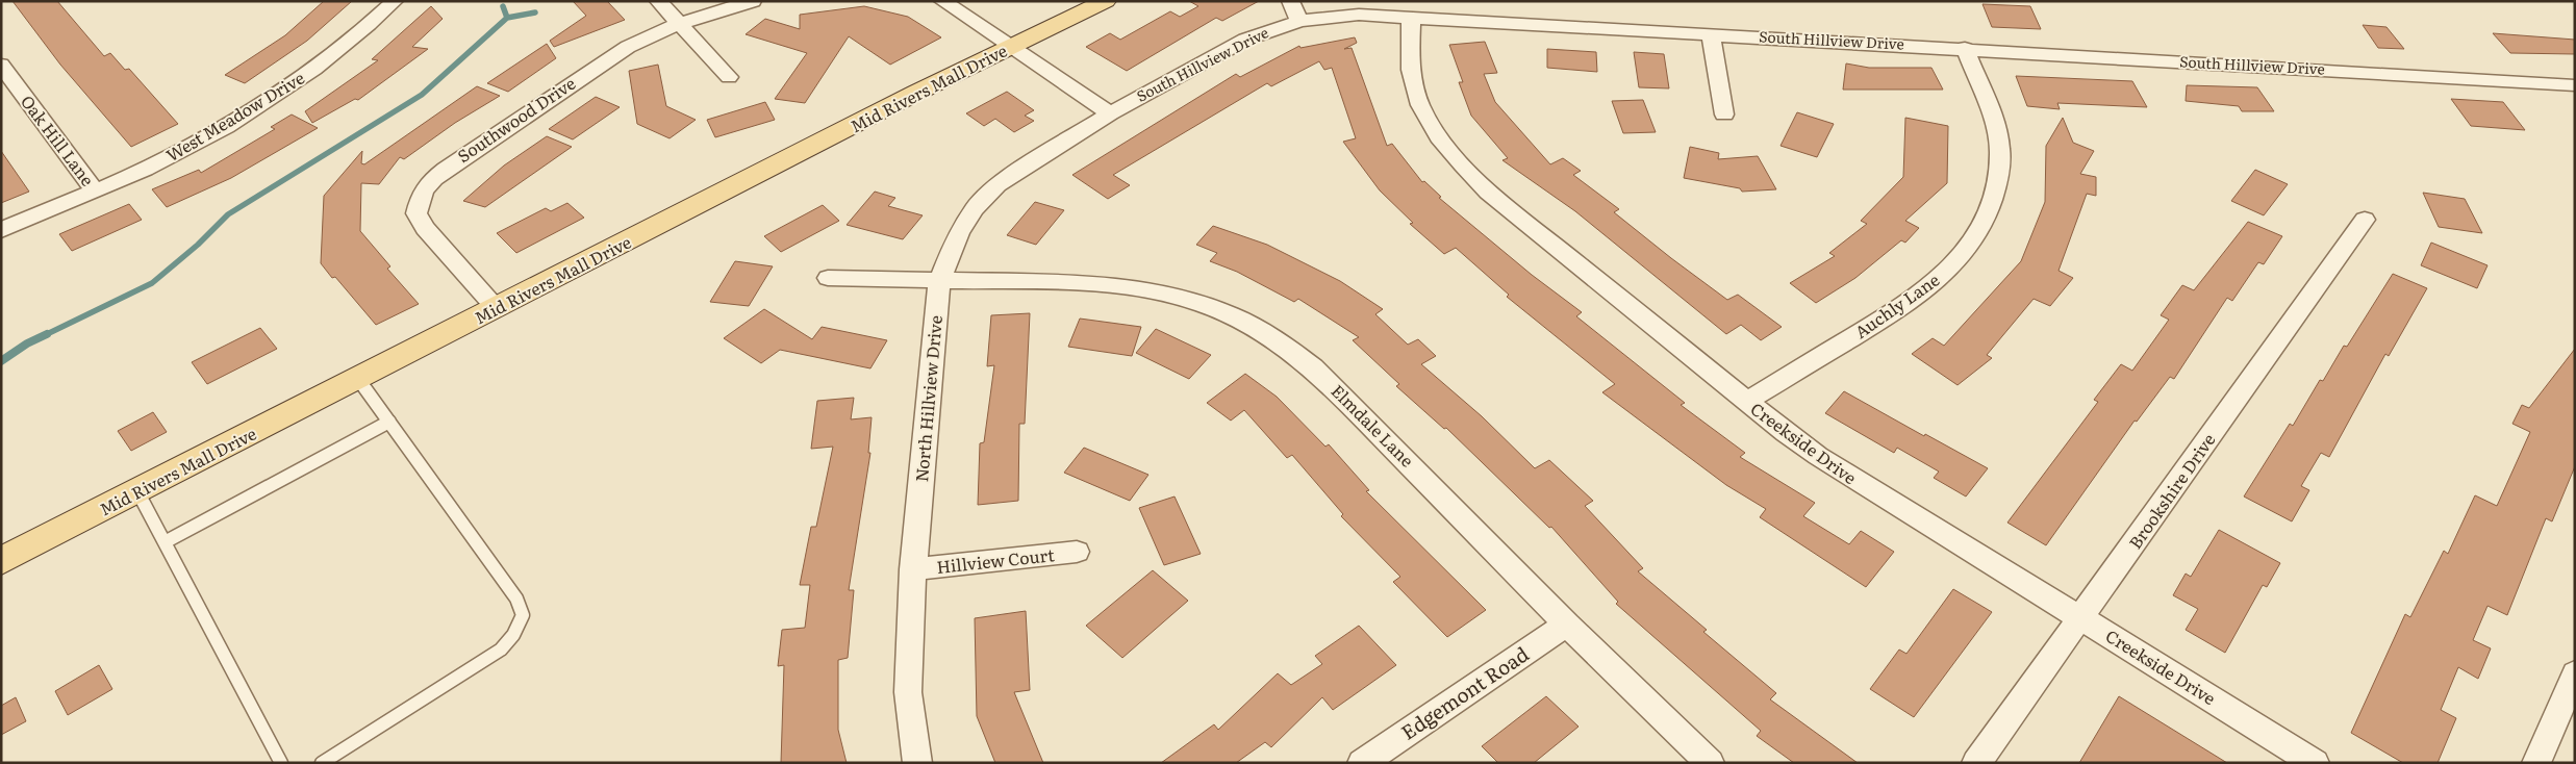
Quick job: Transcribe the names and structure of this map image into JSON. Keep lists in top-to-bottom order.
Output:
{
  "streets": {
    "main road": ["Mid Rivers Mall Drive"],
    "street": [
      "South Hillview Drive",
      "West Meadow Drive",
      "Southwood Drive",
      "Oak Hill Lane",
      "Auchly Lane",
      "North Hillview Drive",
      "Elmdale Lane",
      "Creekside Drive",
      "Brookshire Drive",
      "Hillview Court",
      "Edgemont Road"
    ]
  },
  "crossings": [
    ["South Hillview Drive", "Auchly Lane"],
    ["South Hillview Drive", "North Hillview Drive"],
    ["South Hillview Drive", "Creekside Drive"],
    ["Mid Rivers Mall Drive", "Southwood Drive"],
    ["West Meadow Drive", "Oak Hill Lane"],
    ["Auchly Lane", "Creekside Drive"],
    ["North Hillview Drive", "Elmdale Lane"],
    ["North Hillview Drive", "Hillview Court"],
    ["Elmdale Lane", "Edgemont Road"],
    ["Creekside Drive", "Brookshire Drive"]
  ]
}
